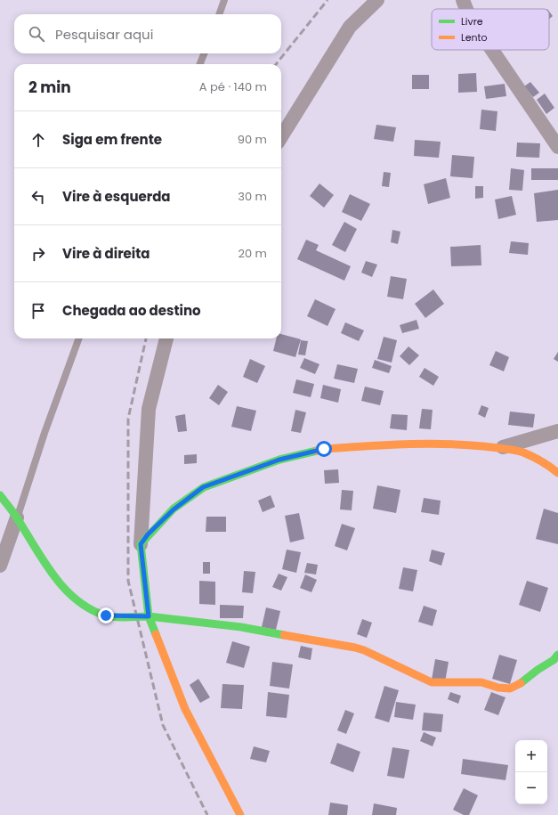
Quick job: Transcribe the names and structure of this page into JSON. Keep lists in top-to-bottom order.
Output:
{
  "legend": ["Livre", "Lento"],
  "page": {
    "search": "Pesquisar aqui",
    "heading": ["2 min", "A pé · 140 m"],
    "list": [
      ["Siga em frente", "90 m"],
      ["Vire à esquerda", "30 m"],
      ["Vire à direita", "20 m"],
      "Chegada ao destino"
    ],
    "map_buttons": ["+", "−"]
  }
}
